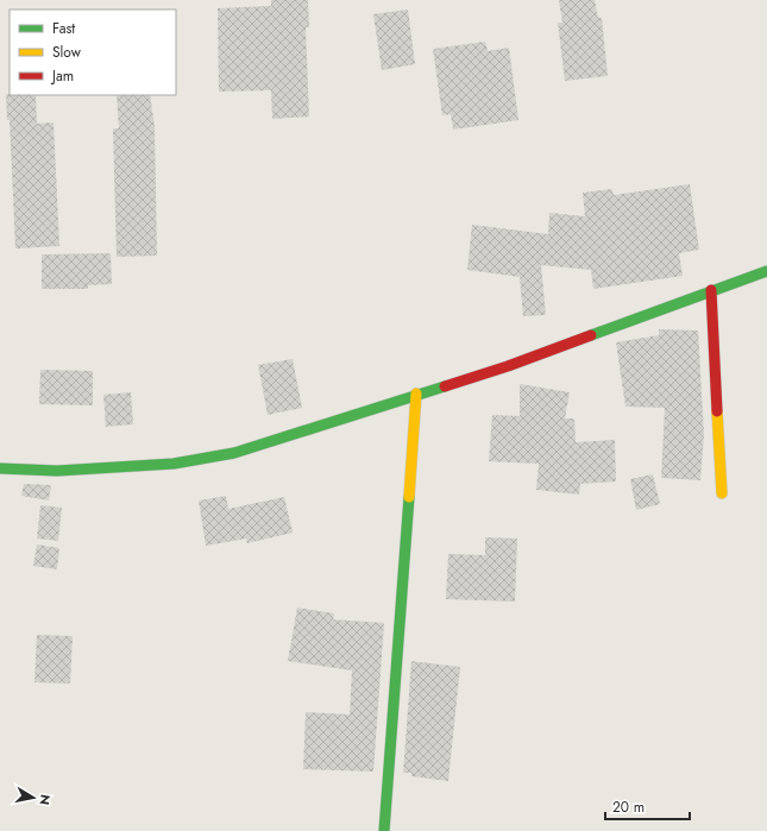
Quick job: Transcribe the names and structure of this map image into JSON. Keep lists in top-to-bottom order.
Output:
{
  "legend": ["Fast", "Slow", "Jam"],
  "scale_bar": "20 m",
  "north": "right"
}
